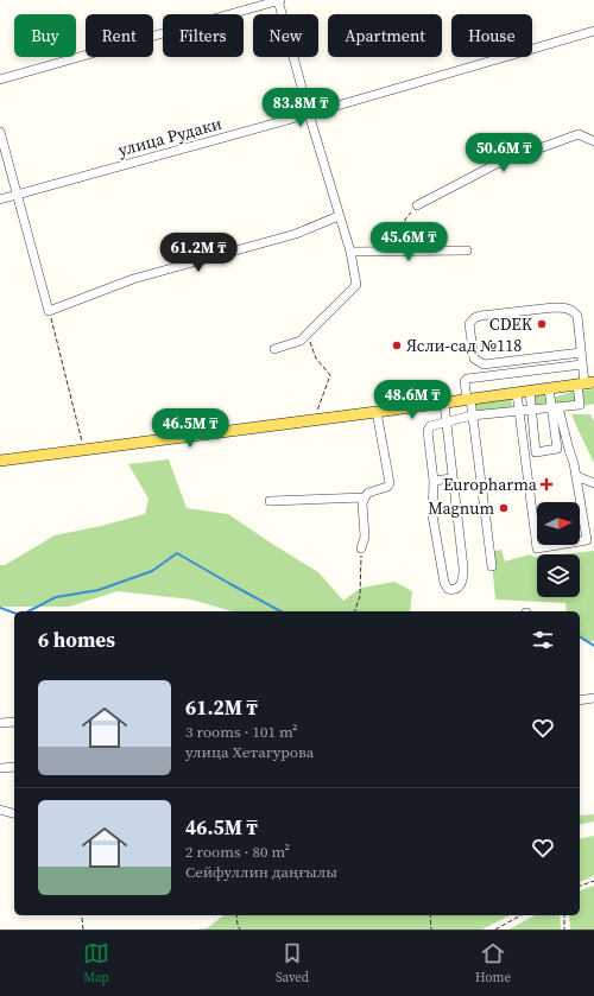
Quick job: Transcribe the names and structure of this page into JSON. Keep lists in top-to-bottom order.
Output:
{
  "streets": {
    "street": ["улица Рудаки"]
  },
  "places": {
    "other": ["CDEK", "Ясли-сад №118", "Magnum"],
    "health": ["Europharma"]
  },
  "north": "right",
  "page": {
    "chip": [
      "Buy",
      "Rent",
      "Filters",
      "New",
      "Apartment",
      "House"
    ],
    "price": [
      "83.8M ₸",
      "50.6M ₸",
      "45.6M ₸",
      "61.2M ₸",
      "48.6M ₸",
      "46.5M ₸"
    ],
    "heading": "6 homes",
    "list": [
      {
        "name": "61.2M ₸",
        "note": "3 rooms · 101 m² · улица Хетагурова"
      },
      {
        "name": "46.5M ₸",
        "note": "2 rooms · 80 m² · Сейфуллин даңғылы"
      }
    ],
    "tabs": ["Map", "Saved", "Home"]
  }
}
